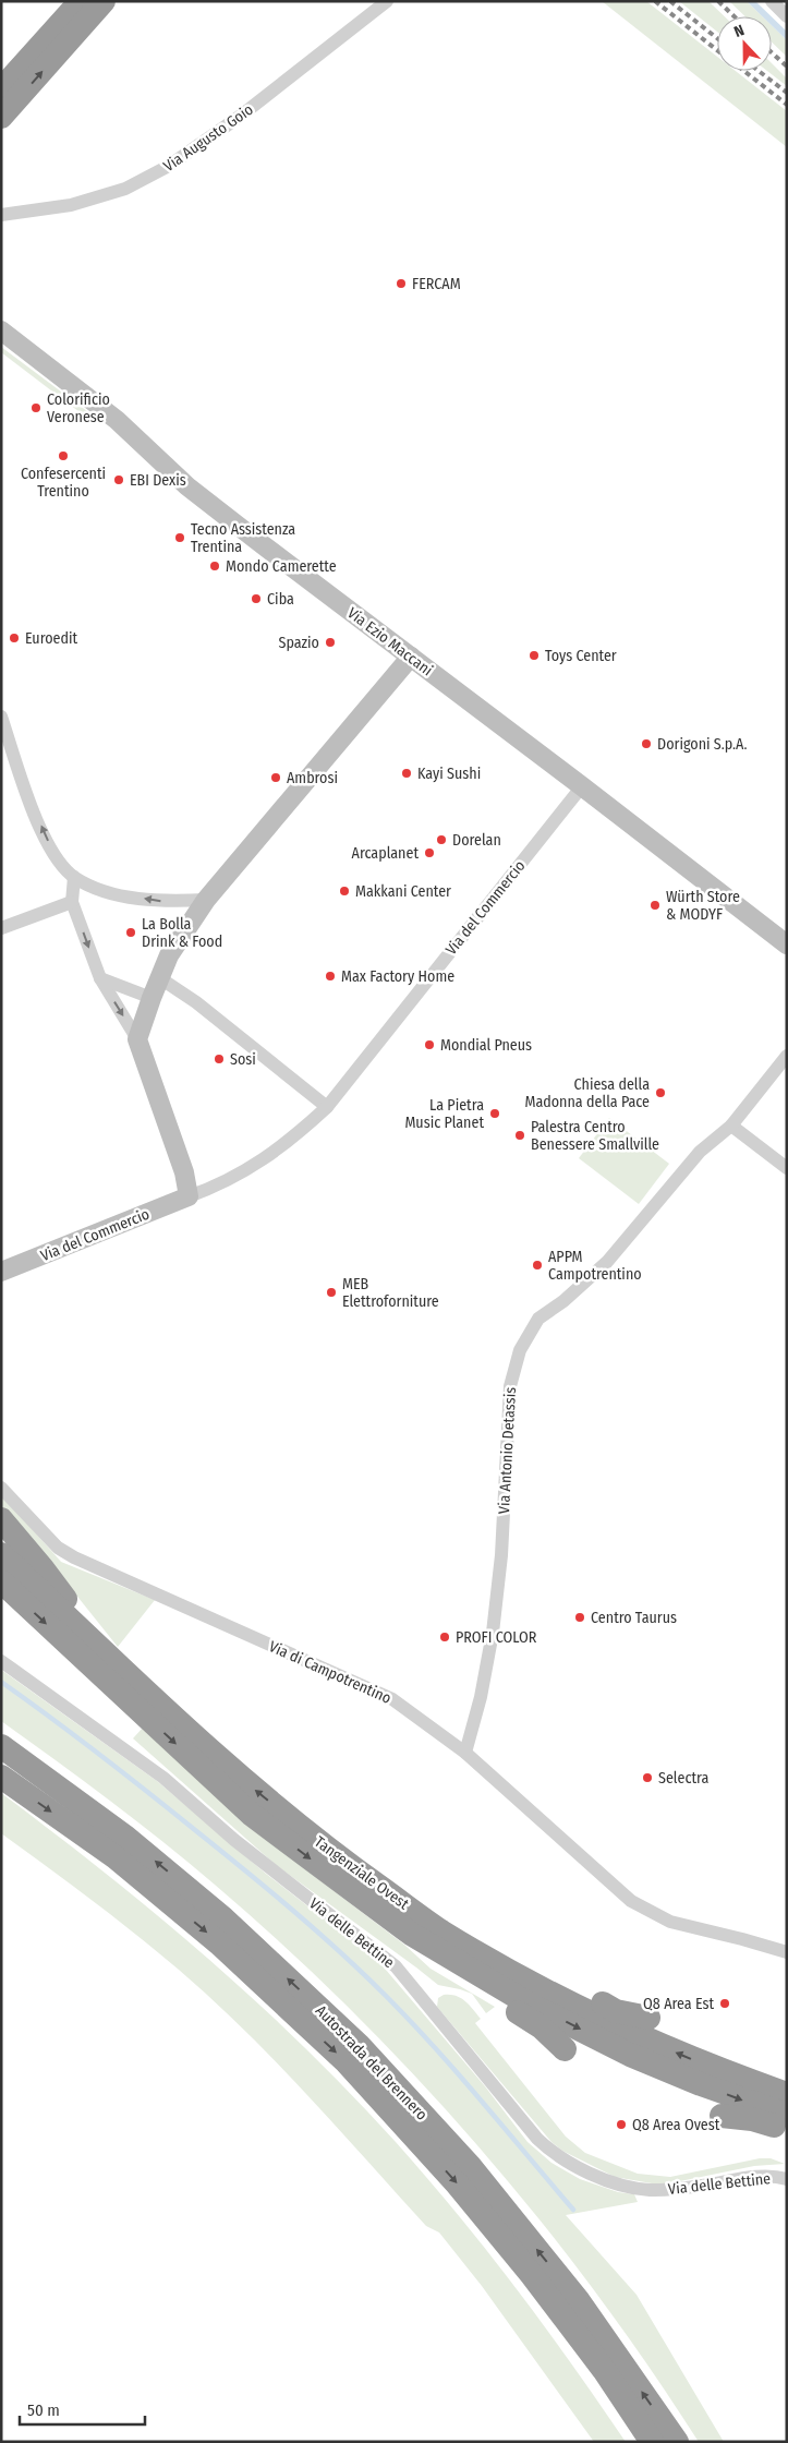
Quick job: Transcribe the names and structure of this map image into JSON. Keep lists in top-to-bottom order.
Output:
{
  "streets": {
    "highway": ["Tangenziale Ovest", "Autostrada del Brennero"],
    "street": [
      "Via Augusto Goio",
      "Via Ezio Maccani",
      "Via del Commercio",
      "Via Antonio Detassis",
      "Via di Campotrentino",
      "Via delle Bettine"
    ]
  },
  "crossings": [
    ["Via Ezio Maccani", "Via del Commercio"],
    ["Via Antonio Detassis", "Via di Campotrentino"]
  ],
  "places": [
    "FERCAM",
    "Colorificio Veronese",
    "Confesercenti Trentino",
    "EBI Dexis",
    "Tecno Assistenza Trentina",
    "Mondo Camerette",
    "Ciba",
    "Euroedit",
    "Spazio",
    "Toys Center",
    "Dorigoni S.p.A.",
    "Kayi Sushi",
    "Ambrosi",
    "Dorelan",
    "Arcaplanet",
    "Makkani Center",
    "Würth Store & MODYF",
    "La Bolla Drink & Food",
    "Max Factory Home",
    "Mondial Pneus",
    "Sosi",
    "Chiesa della Madonna della Pace",
    "La Pietra Music Planet",
    "Palestra Centro Benessere Smallville",
    "APPM Campotrentino",
    "MEB Elettroforniture",
    "Centro Taurus",
    "PROFI COLOR",
    "Selectra",
    "Q8 Area Est",
    "Q8 Area Ovest"
  ],
  "scale_bar": "50 m",
  "north": "top"
}
